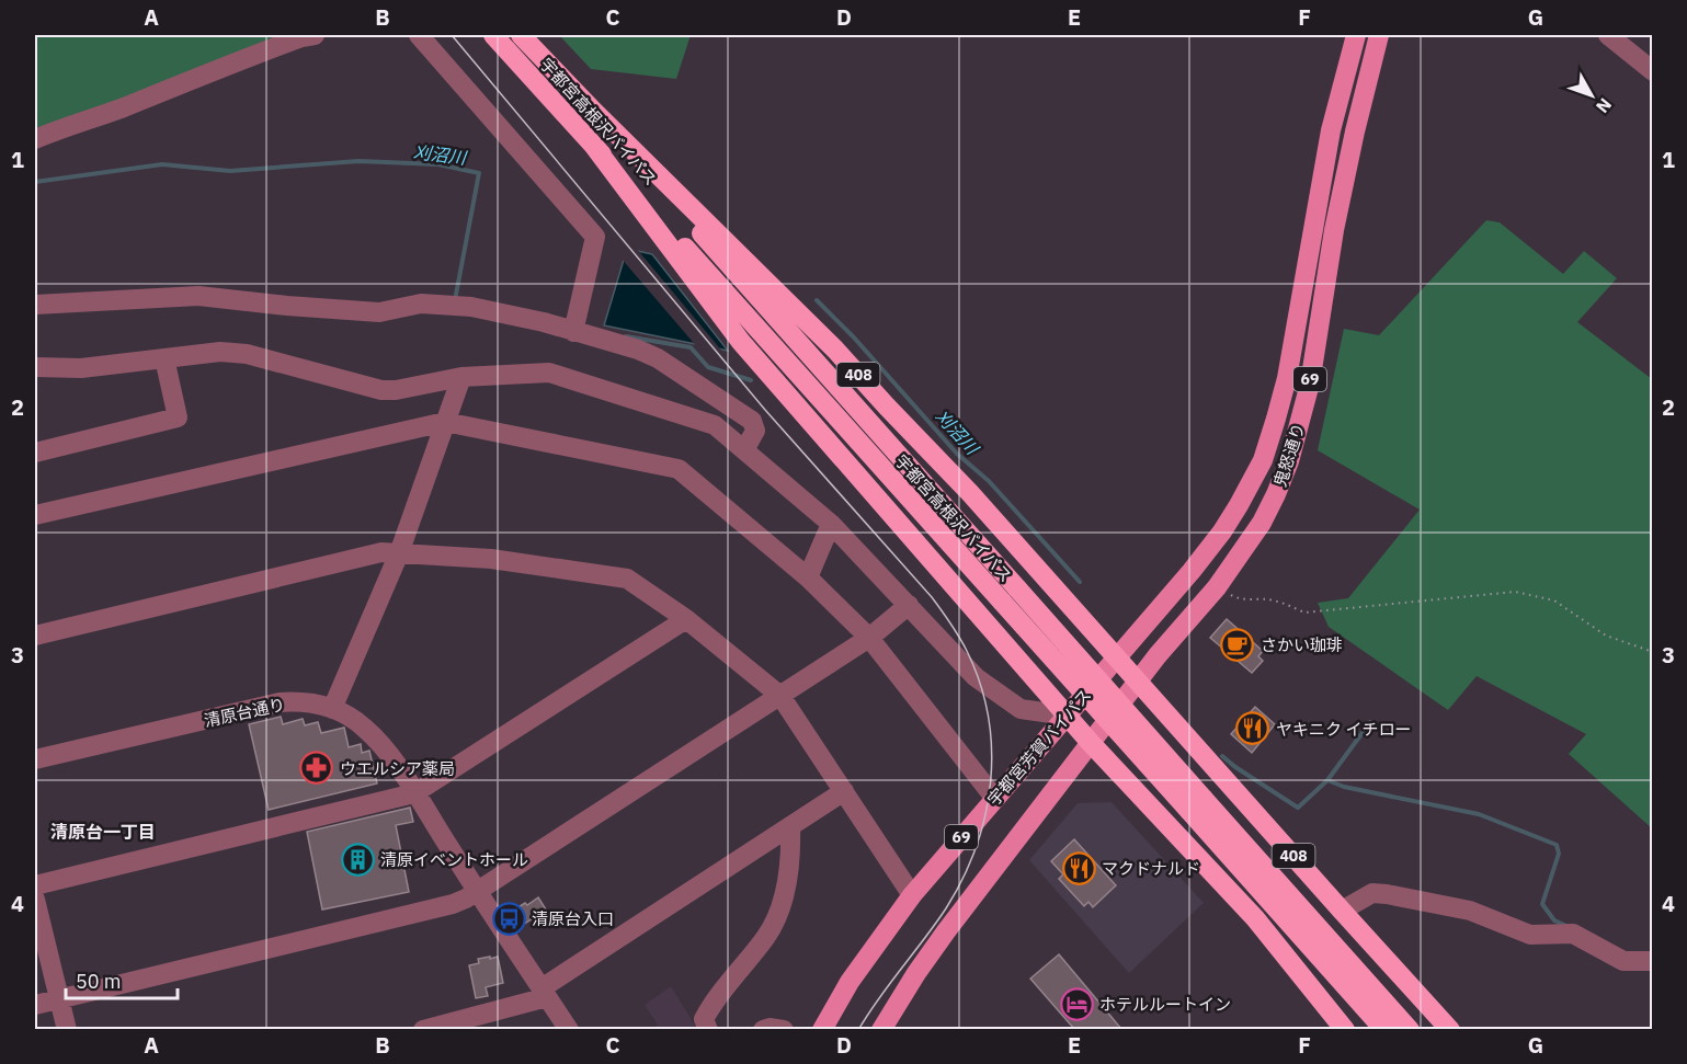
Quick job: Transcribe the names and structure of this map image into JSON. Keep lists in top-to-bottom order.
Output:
{
  "streets": {
    "highway": ["宇都宮高根沢バイパス", "408"],
    "main road": ["69", "鬼怒通り", "宇都宮芳賀バイパス"],
    "street": ["清原台通り"]
  },
  "crossings": [
    ["宇都宮高根沢バイパス", "408"],
    ["408", "69"],
    ["408", "鬼怒通り"],
    ["408", "宇都宮芳賀バイパス"],
    ["69", "鬼怒通り"],
    ["鬼怒通り", "宇都宮芳賀バイパス"]
  ],
  "districts": ["清原台一丁目"],
  "water": ["刈沼川"],
  "places": {
    "cafe": ["さかい珈琲"],
    "restaurant": ["ヤキニク イチロー", "マクドナルド"],
    "pharmacy": ["ウエルシア薬局"],
    "building": ["清原イベントホール"],
    "bus stop": ["清原台入口"],
    "hotel": ["ホテルルートイン"]
  },
  "scale_bar": "50 m",
  "north": "bottom right",
  "grid": {
    "columns": [
      "A",
      "B",
      "C",
      "D",
      "E",
      "F",
      "G"
    ],
    "rows": [
      "1",
      "2",
      "3",
      "4"
    ]
  }
}
